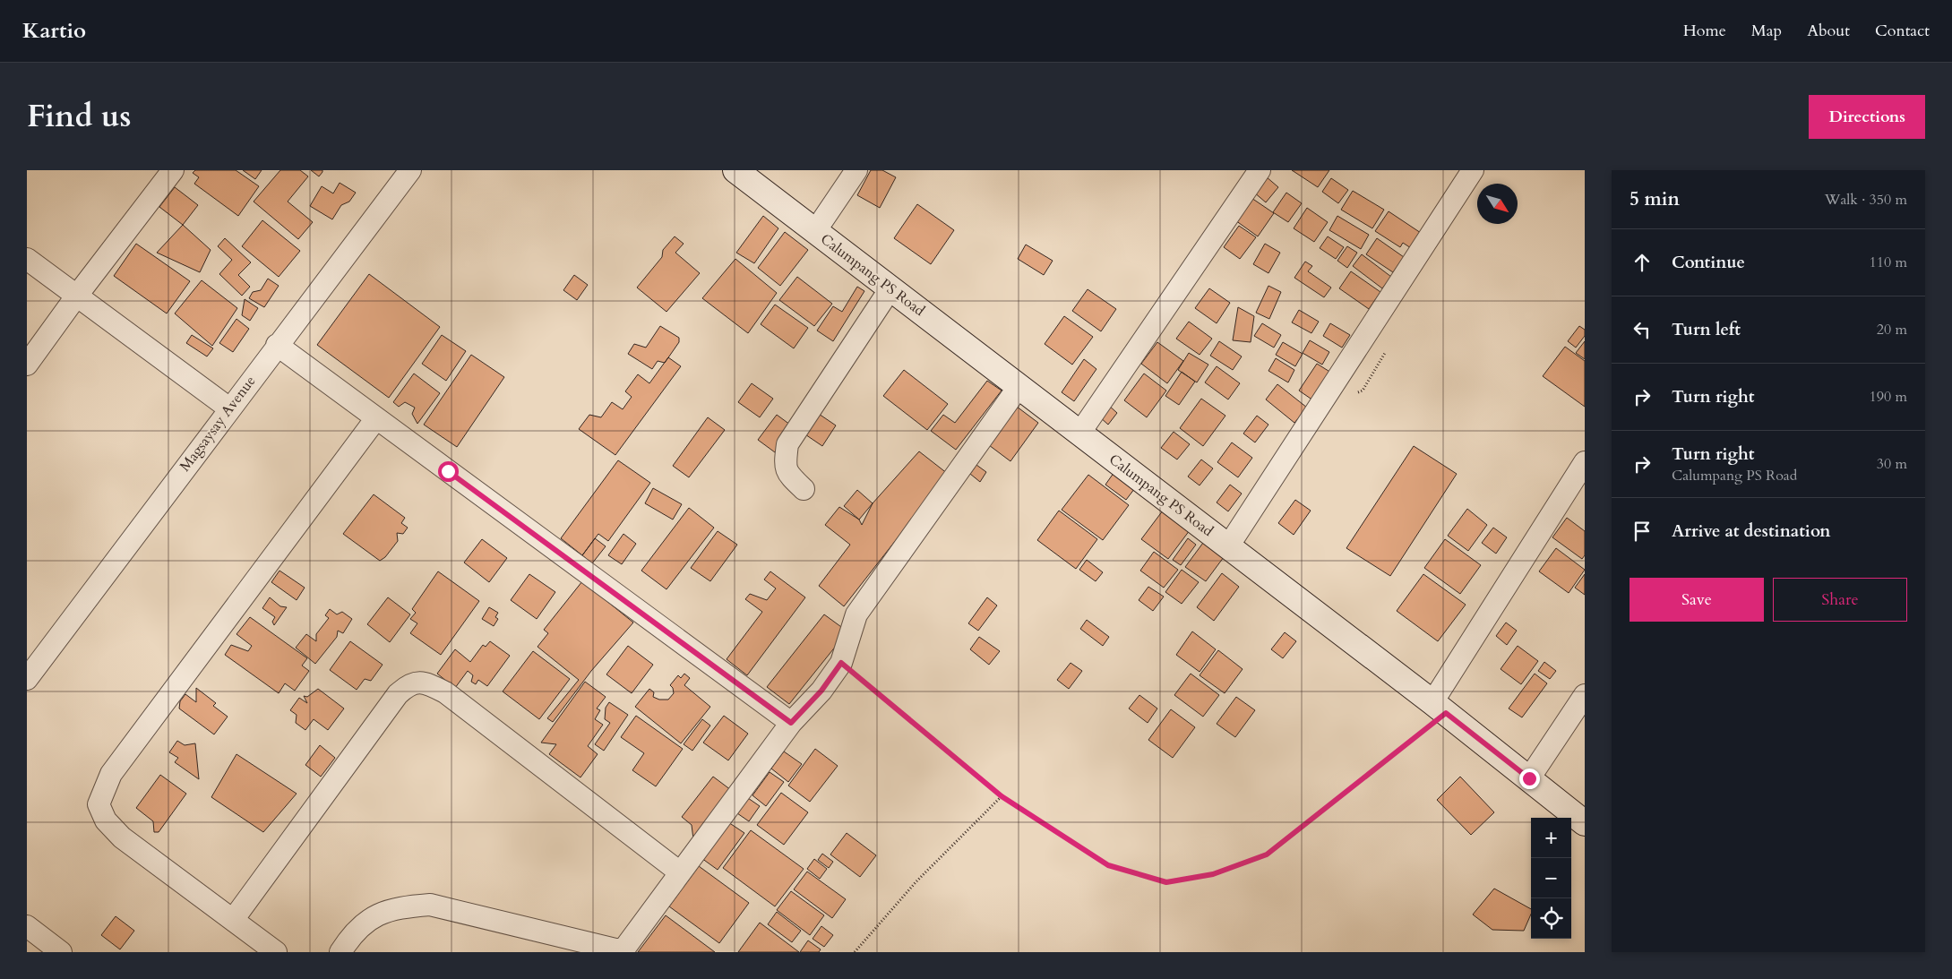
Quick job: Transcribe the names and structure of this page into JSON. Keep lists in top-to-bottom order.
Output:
{
  "streets": {
    "street": ["Calumpang PS Road", "Magsaysay Avenue"]
  },
  "north": "bottom right",
  "page": {
    "header": "Kartio",
    "nav": [
      "Home",
      "Map",
      "About",
      "Contact"
    ],
    "title": "Find us",
    "buttons": [
      "Directions",
      ["Save", "Share"]
    ],
    "heading": ["5 min", "Walk · 350 m"],
    "list": [
      ["Continue", "110 m"],
      ["Turn left", "20 m"],
      ["Turn right", "190 m"],
      ["Turn right", "Calumpang PS Road", "30 m"],
      "Arrive at destination"
    ],
    "map_buttons": ["+", "−"]
  }
}
